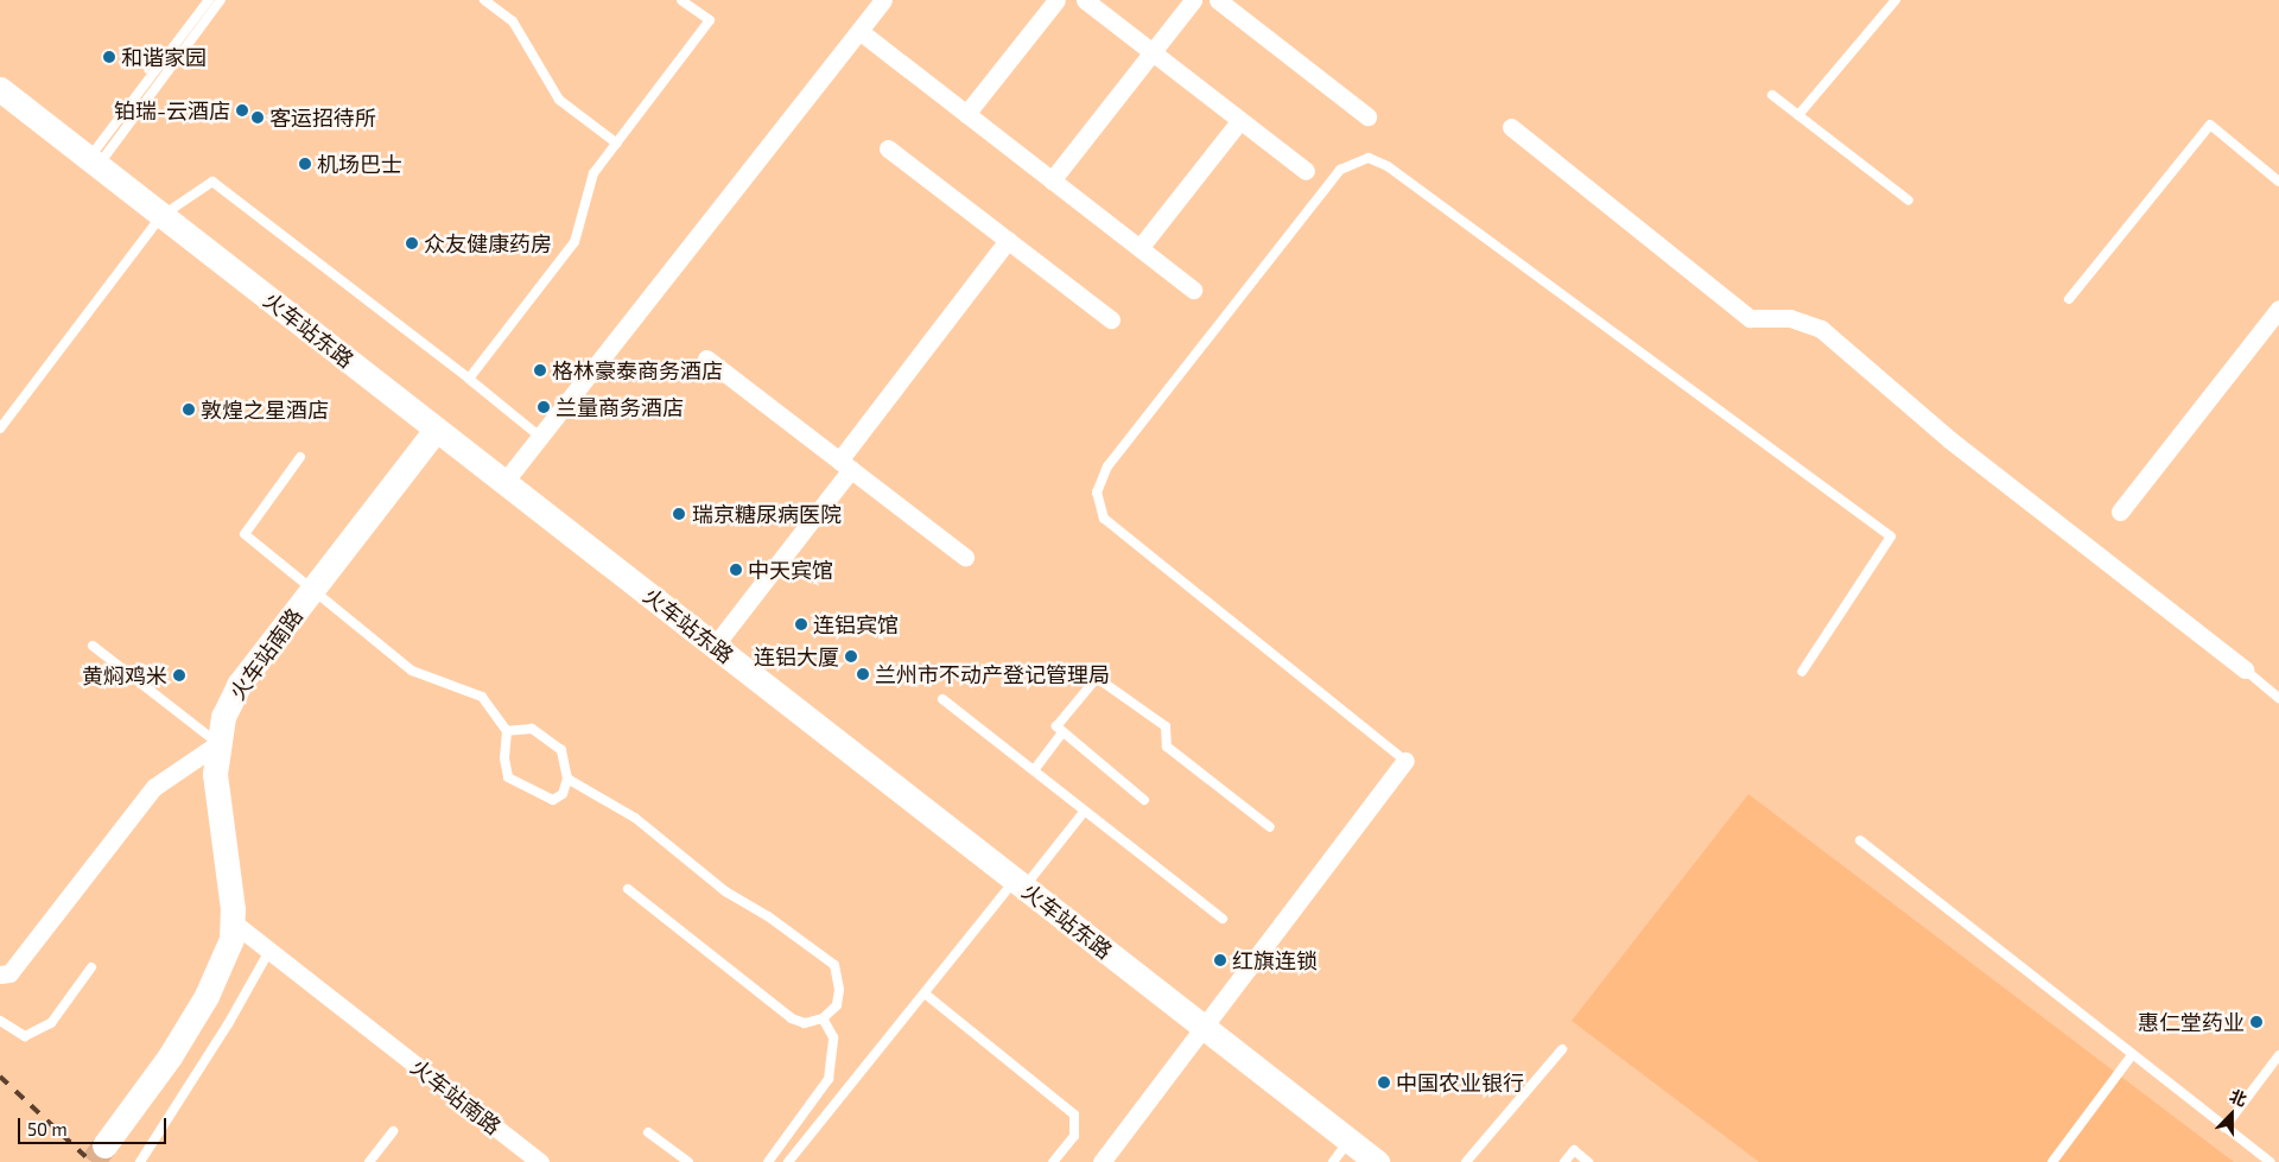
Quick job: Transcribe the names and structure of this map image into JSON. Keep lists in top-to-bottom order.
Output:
{
  "streets": {
    "main road": ["火车站东路", "火车站南路"]
  },
  "crossings": [
    ["火车站东路", "火车站南路"]
  ],
  "places": [
    "和谐家园",
    "铂瑞-云酒店",
    "客运招待所",
    "机场巴士",
    "众友健康药房",
    "格林豪泰商务酒店",
    "兰量商务酒店",
    "敦煌之星酒店",
    "瑞京糖尿病医院",
    "中天宾馆",
    "连铝宾馆",
    "连铝大厦",
    "兰州市不动产登记管理局",
    "黄焖鸡米",
    "红旗连锁",
    "惠仁堂药业",
    "中国农业银行"
  ],
  "scale_bar": "50 m",
  "north": "top"
}
